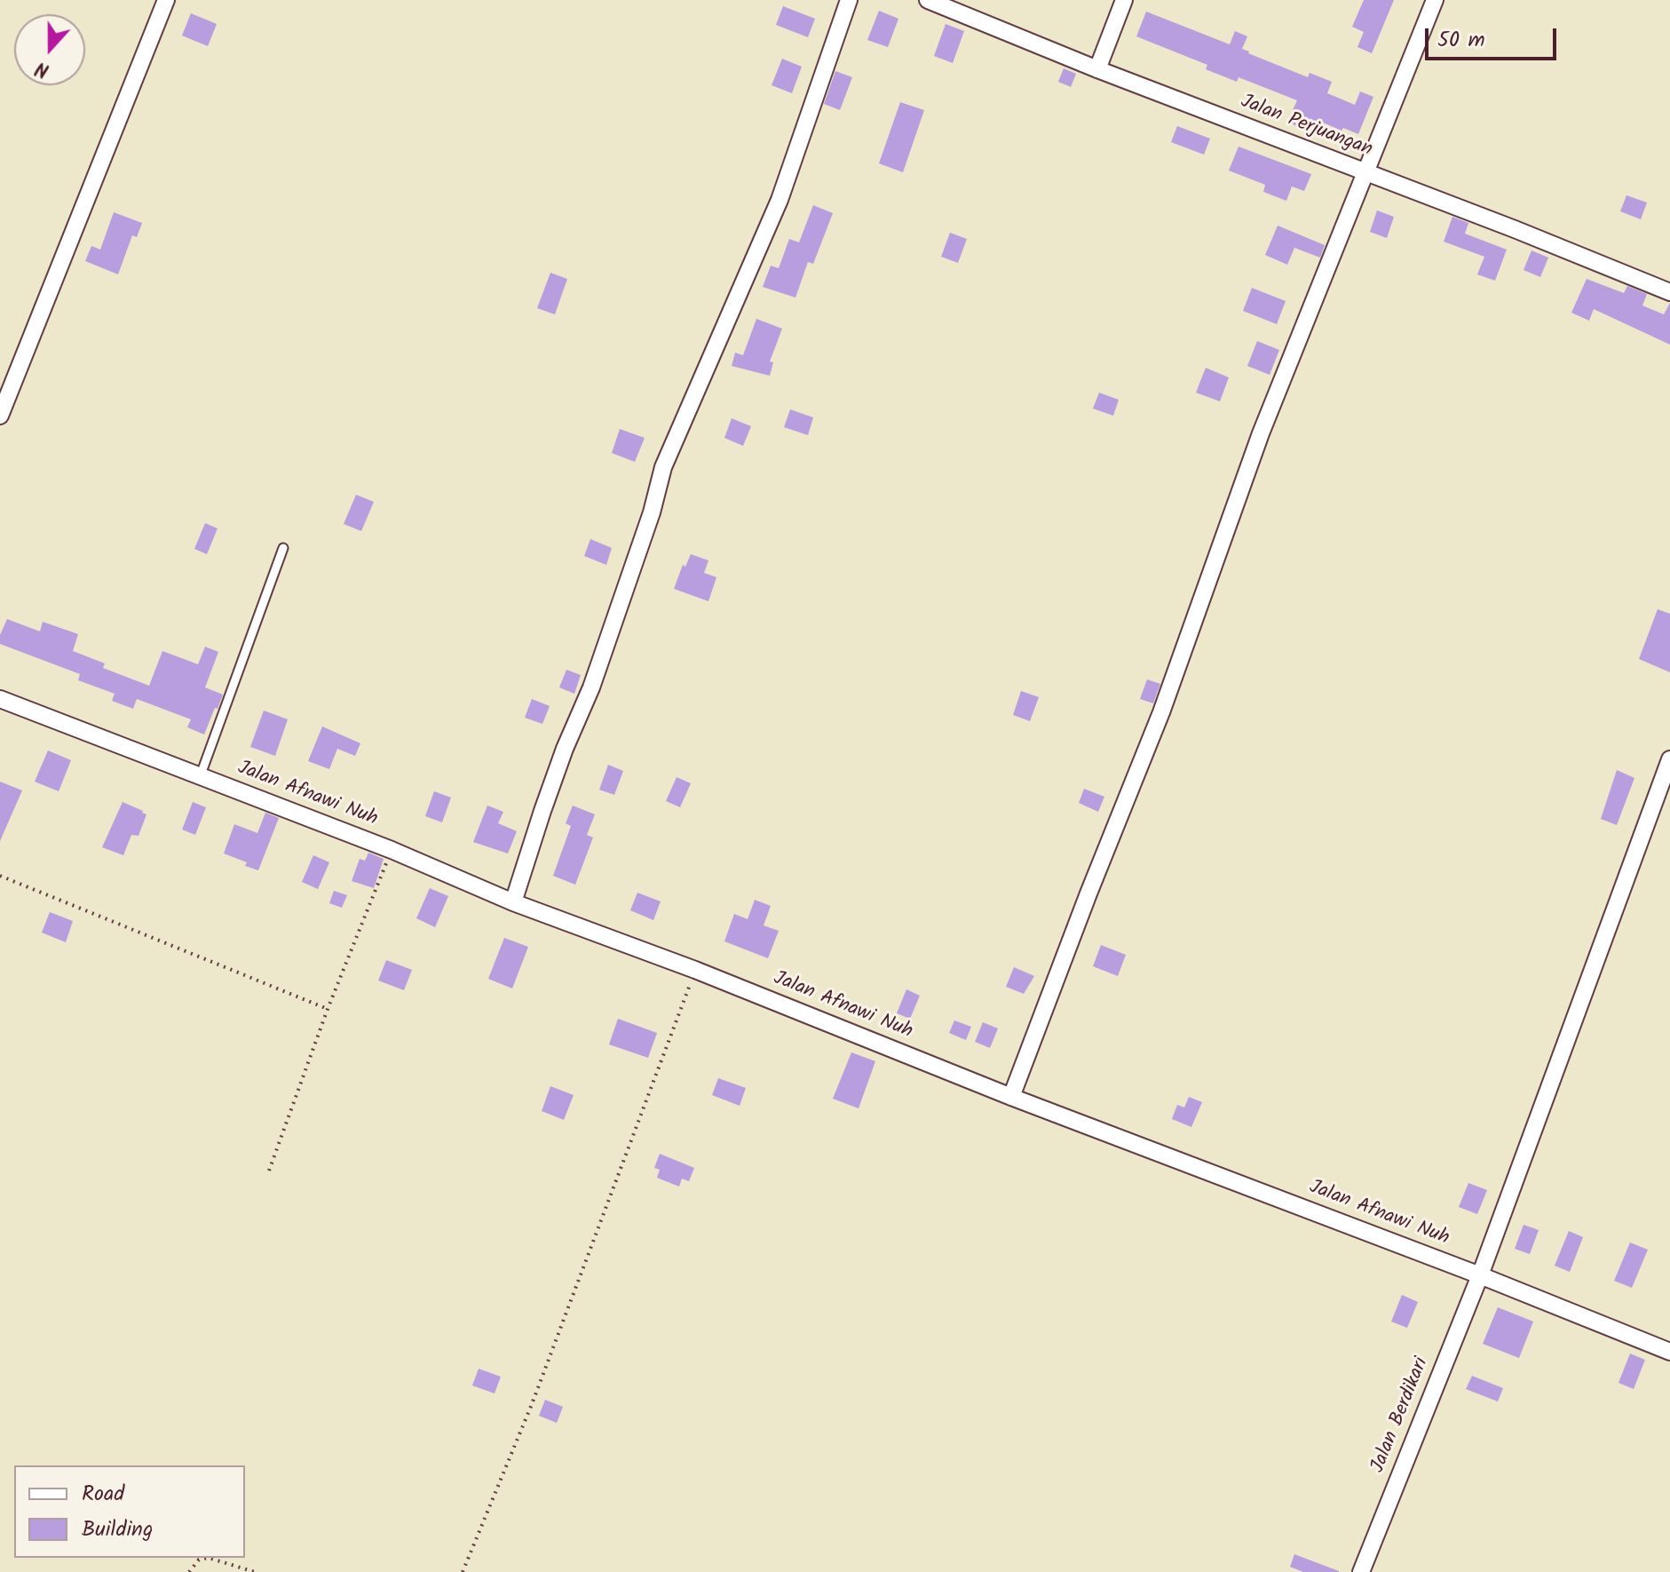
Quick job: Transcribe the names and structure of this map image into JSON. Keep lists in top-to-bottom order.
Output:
{
  "streets": {
    "street": ["Jalan Perjuangan", "Jalan Afnawi Nuh", "Jalan Berdikari"]
  },
  "crossings": [
    ["Jalan Afnawi Nuh", "Jalan Berdikari"]
  ],
  "legend": ["Road", "Building"],
  "scale_bar": "50 m",
  "north": "bottom"
}
